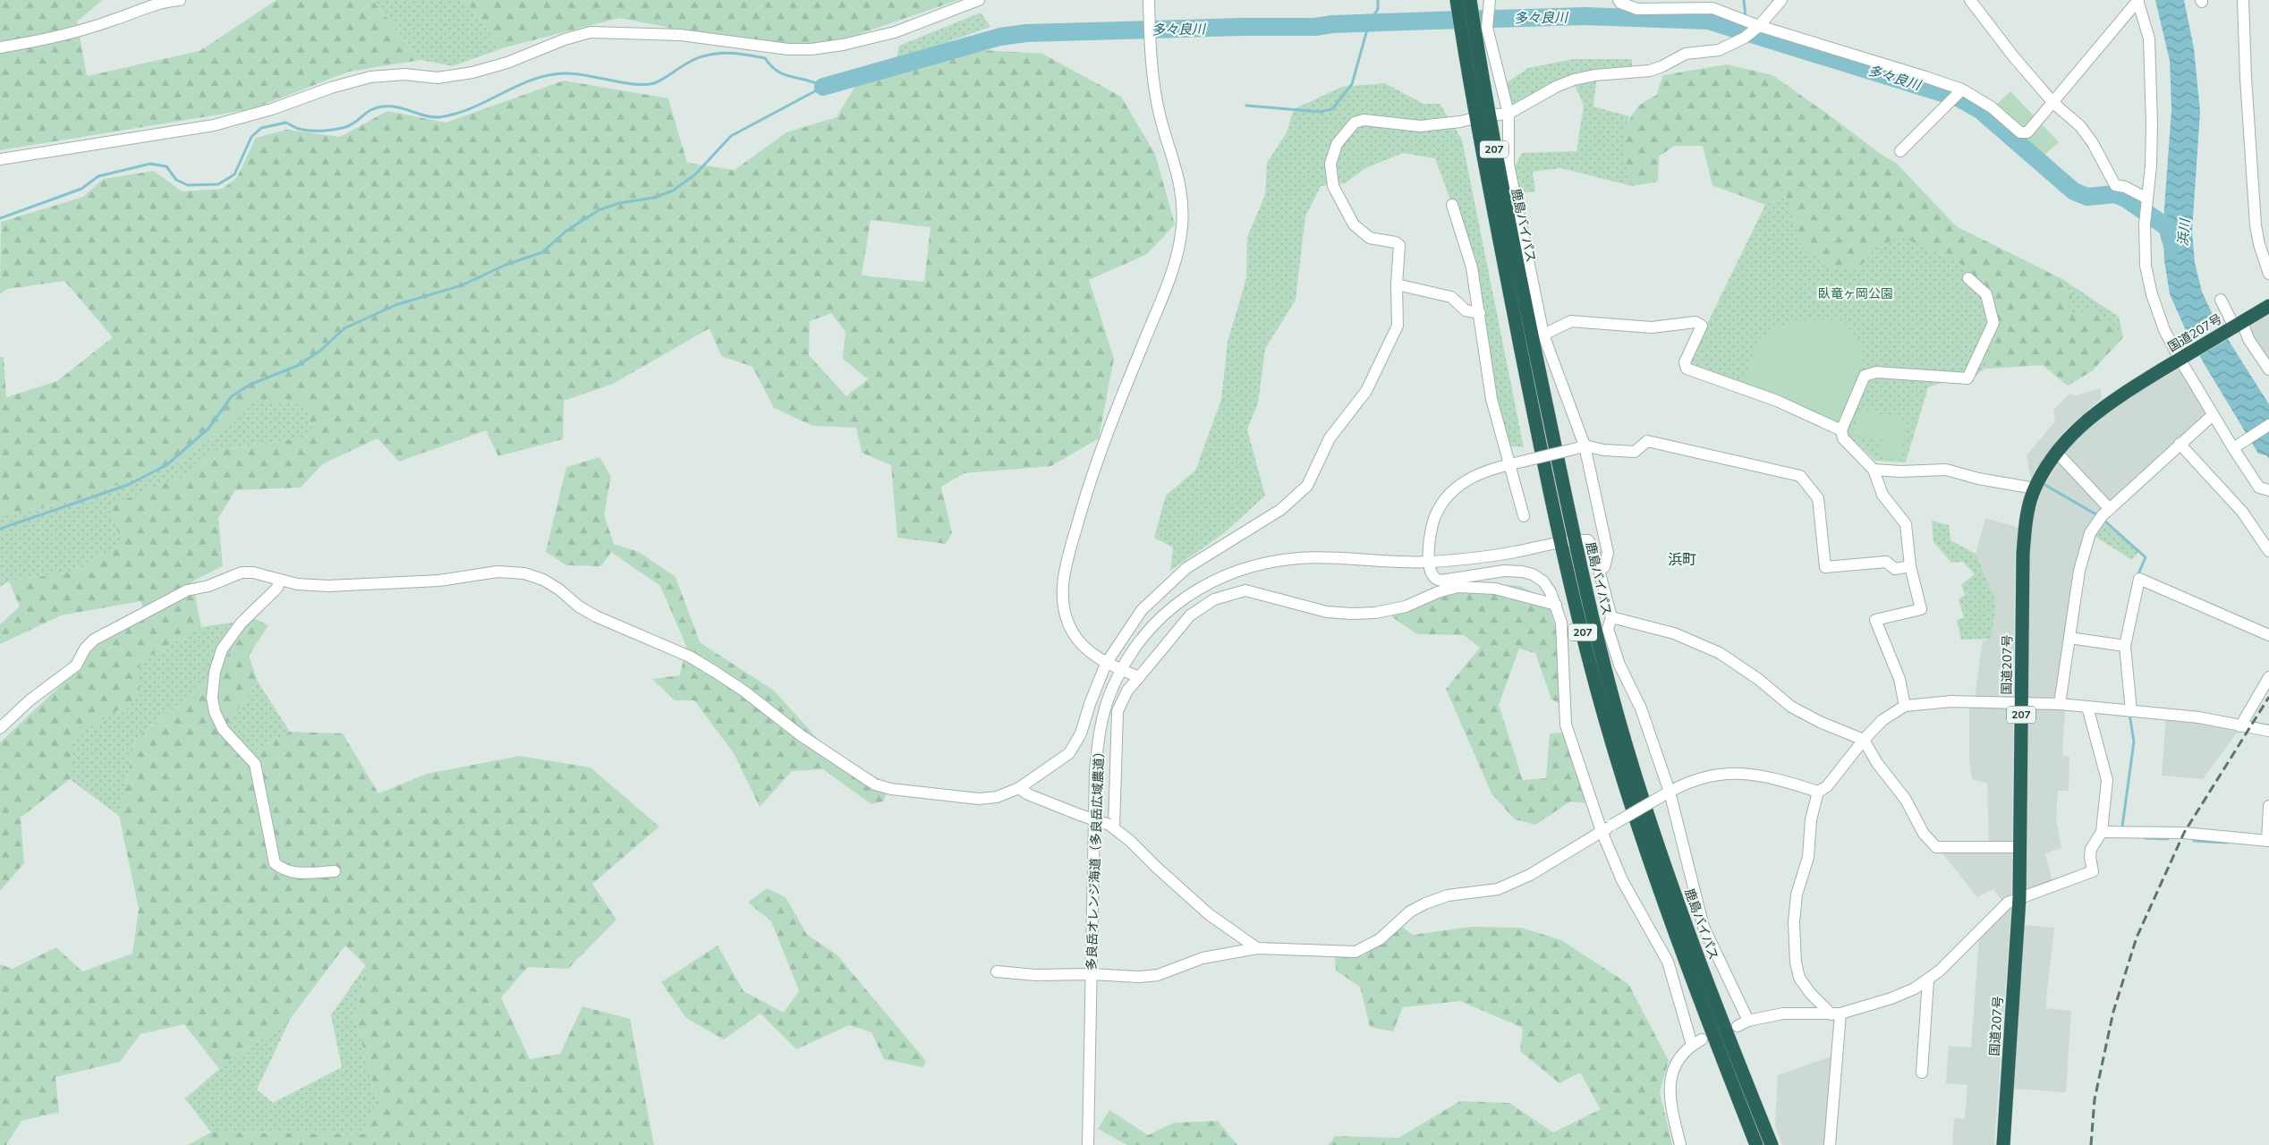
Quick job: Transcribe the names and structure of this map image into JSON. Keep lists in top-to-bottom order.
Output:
{
  "streets": {
    "highway": ["207", "鹿島バイパス", "国道207号"],
    "street": ["多良岳オレンジ海道（多良岳広域農道）"]
  },
  "crossings": [
    ["鹿島バイパス", "多良岳オレンジ海道（多良岳広域農道）"]
  ],
  "districts": ["浜町"],
  "water": ["多々良川", "浜川"],
  "parks": ["臥竜ヶ岡公園"]
}
